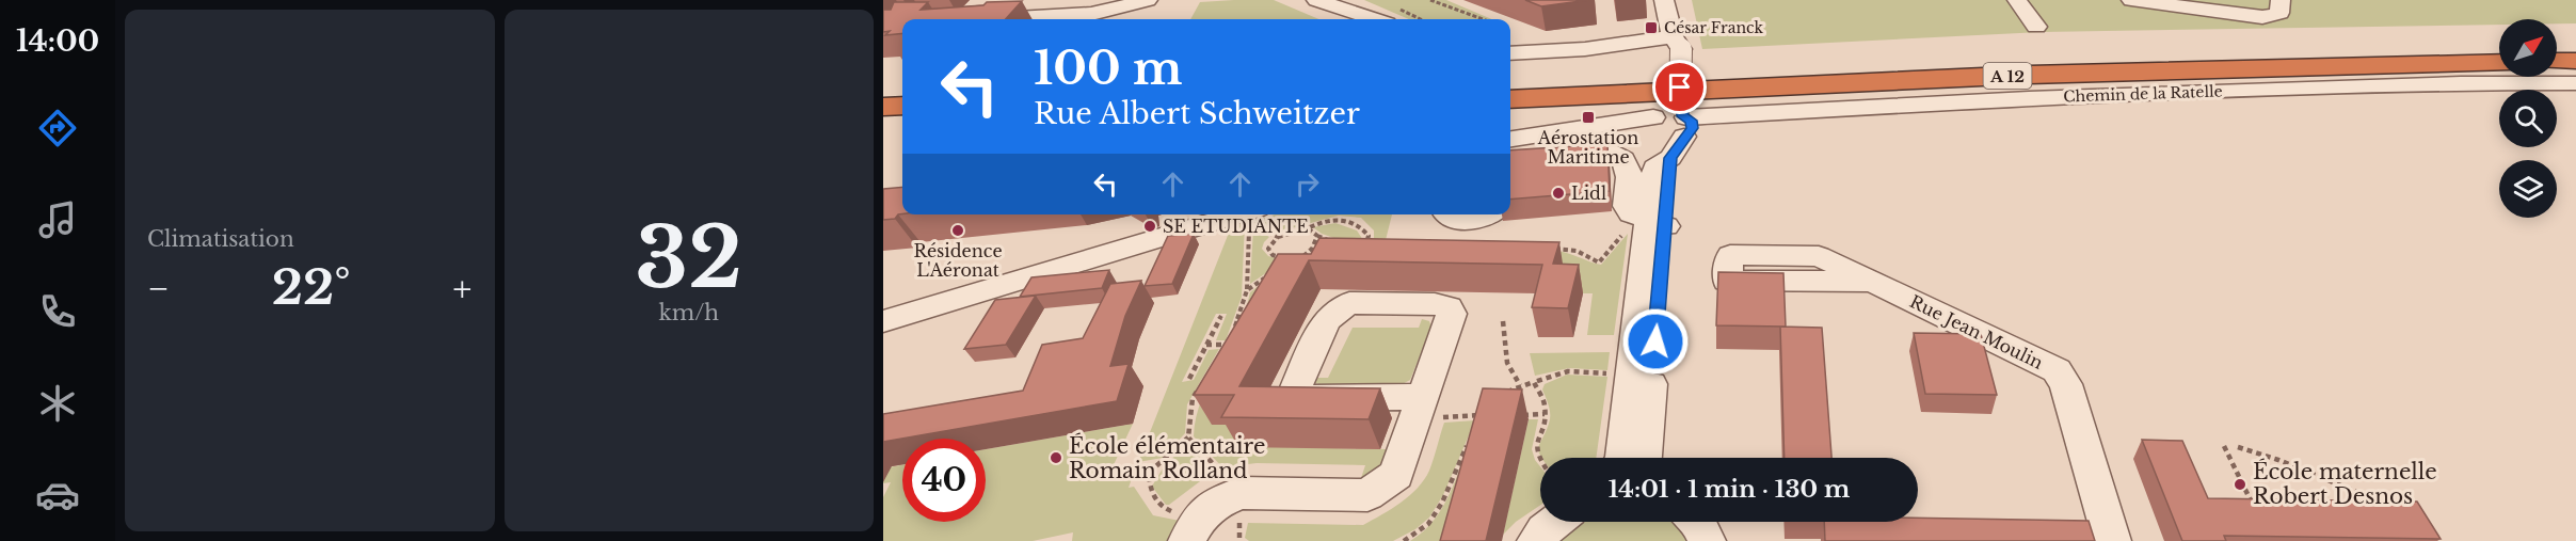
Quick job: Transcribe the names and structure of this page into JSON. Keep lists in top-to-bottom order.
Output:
{
  "streets": {
    "highway": ["A 12"],
    "street": ["Chemin de la Ratelle", "Rue Jean Moulin"]
  },
  "places": {
    "transit": ["César Franck", "Aérostation Maritime"],
    "other": [
      "Lidl",
      "SE ETUDIANTE",
      "Résidence L'Aéronat",
      "École élémentaire Romain Rolland",
      "École maternelle Robert Desnos"
    ]
  },
  "north": "top right",
  "page": {
    "tabs": "14:00",
    "tile": [
      "Climatisation",
      ["32", "km/h"]
    ],
    "turn": ["100 m", "Rue Albert Schweitzer"],
    "heat": ["−", "22°", "+"],
    "limit": "40",
    "trip": "14:01 · 1 min · 130 m"
  }
}
